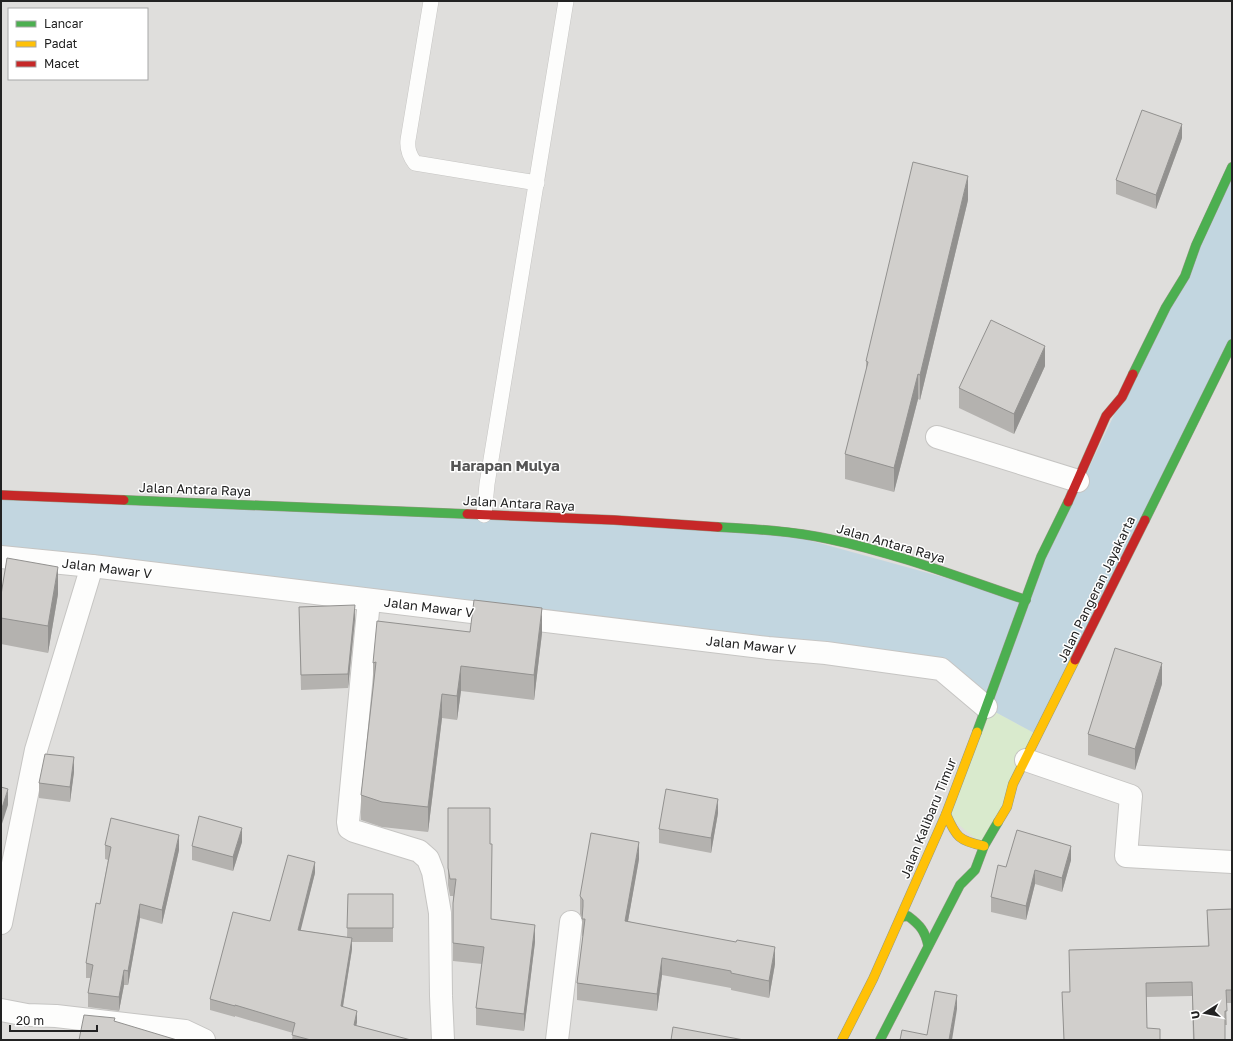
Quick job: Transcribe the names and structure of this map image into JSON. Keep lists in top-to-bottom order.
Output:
{
  "streets": {
    "street": [
      "Jalan Antara Raya",
      "Jalan Mawar V",
      "Jalan Pangeran Jayakarta",
      "Jalan Kalibaru Timur"
    ]
  },
  "crossings": [
    ["Jalan Antara Raya", "Jalan Kalibaru Timur"],
    ["Jalan Mawar V", "Jalan Kalibaru Timur"]
  ],
  "districts": ["Harapan Mulya"],
  "legend": ["Lancar", "Padat", "Macet"],
  "scale_bar": "20 m",
  "north": "left"
}
